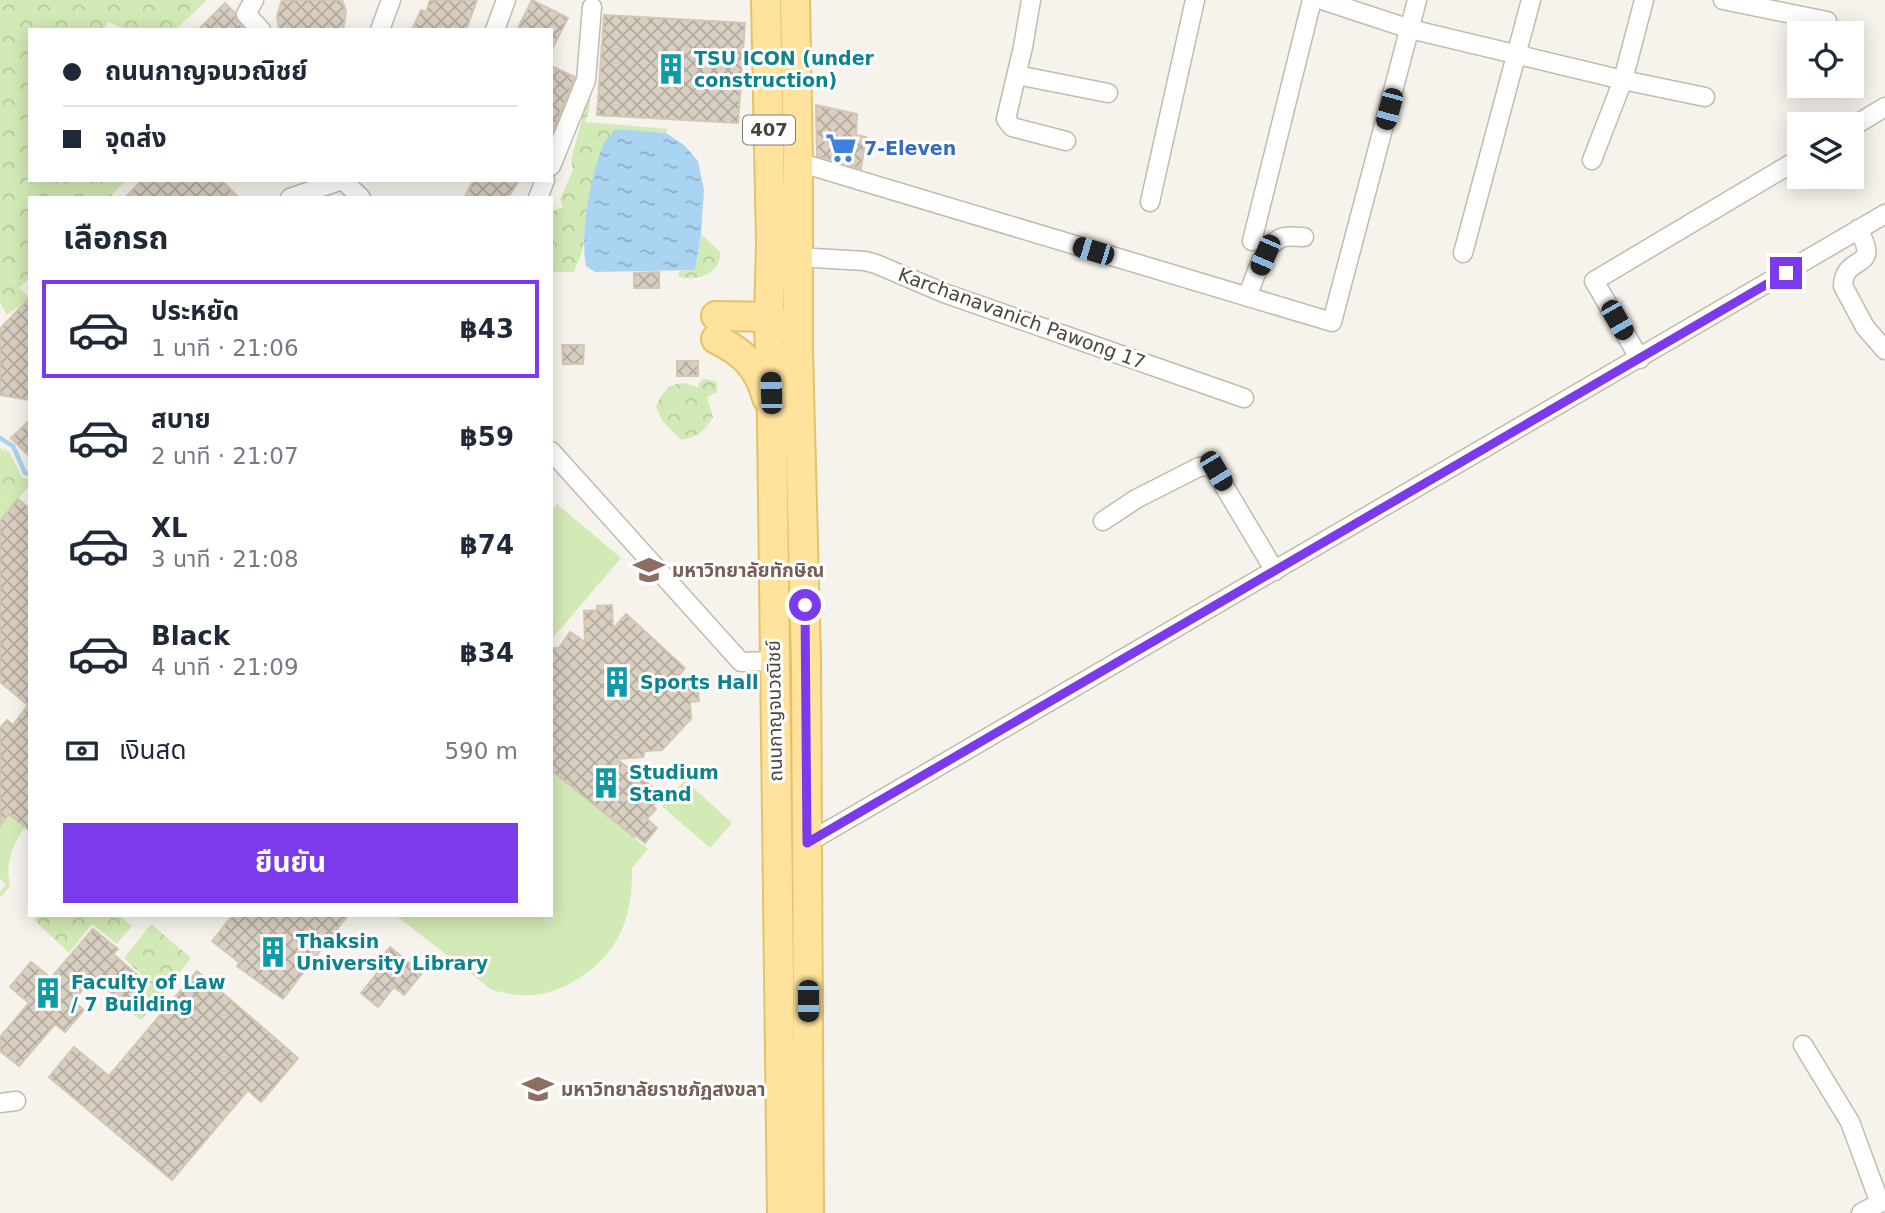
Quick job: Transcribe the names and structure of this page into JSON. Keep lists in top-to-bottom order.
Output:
{
  "streets": {
    "main road": ["407", "ถนนกาญจนวณิชย์"],
    "street": ["Karchanavanich Pawong 17"]
  },
  "crossings": [
    ["Karchanavanich Pawong 17", "ถนนกาญจนวณิชย์"]
  ],
  "places": {
    "building": [
      "TSU ICON (under construction)",
      "Sports Hall",
      "Studium Stand",
      "Thaksin University Library",
      "Faculty of Law / 7 Building"
    ],
    "supermarket": ["7-Eleven"],
    "school or university": ["มหาวิทยาลัยทักษิณ", "มหาวิทยาลัยราชภัฏสงขลา"]
  },
  "page": {
    "banner": ["ถนนกาญจนวณิชย์", "จุดส่ง"],
    "heading": "เลือกรถ",
    "list": [
      {
        "name": "ประหยัด",
        "note": "1 นาที · 21:06",
        "value": "฿43"
      },
      {
        "name": "สบาย",
        "note": "2 นาที · 21:07",
        "value": "฿59"
      },
      {
        "name": "XL",
        "note": "3 นาที · 21:08",
        "value": "฿74"
      },
      {
        "name": "Black",
        "note": "4 นาที · 21:09",
        "value": "฿34"
      }
    ],
    "pay": ["เงินสด", "590 m"],
    "buttons": "ยืนยัน"
  }
}
